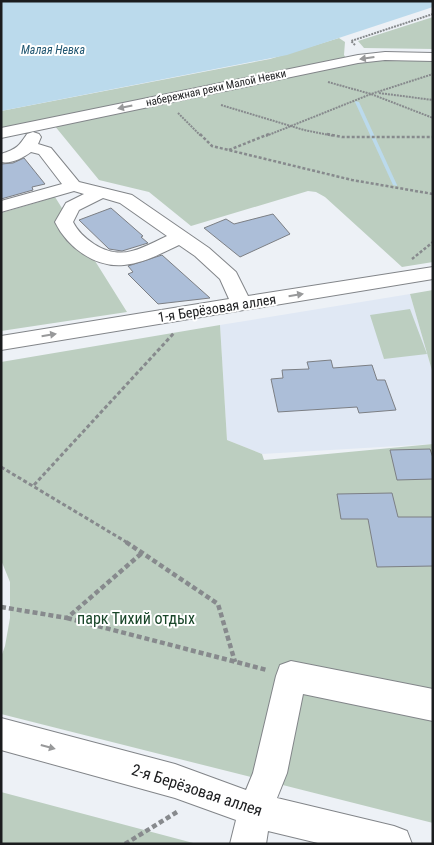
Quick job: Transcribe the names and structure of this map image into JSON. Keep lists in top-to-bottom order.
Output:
{
  "streets": {
    "street": ["набережная реки Малой Невки", "1-я Берёзовая аллея", "2-я Берёзовая аллея"]
  },
  "one_way": ["набережная реки Малой Невки", "1-я Берёзовая аллея", "2-я Берёзовая аллея"],
  "water": ["Малая Невка"],
  "parks": ["парк Тихий отдых"]
}
